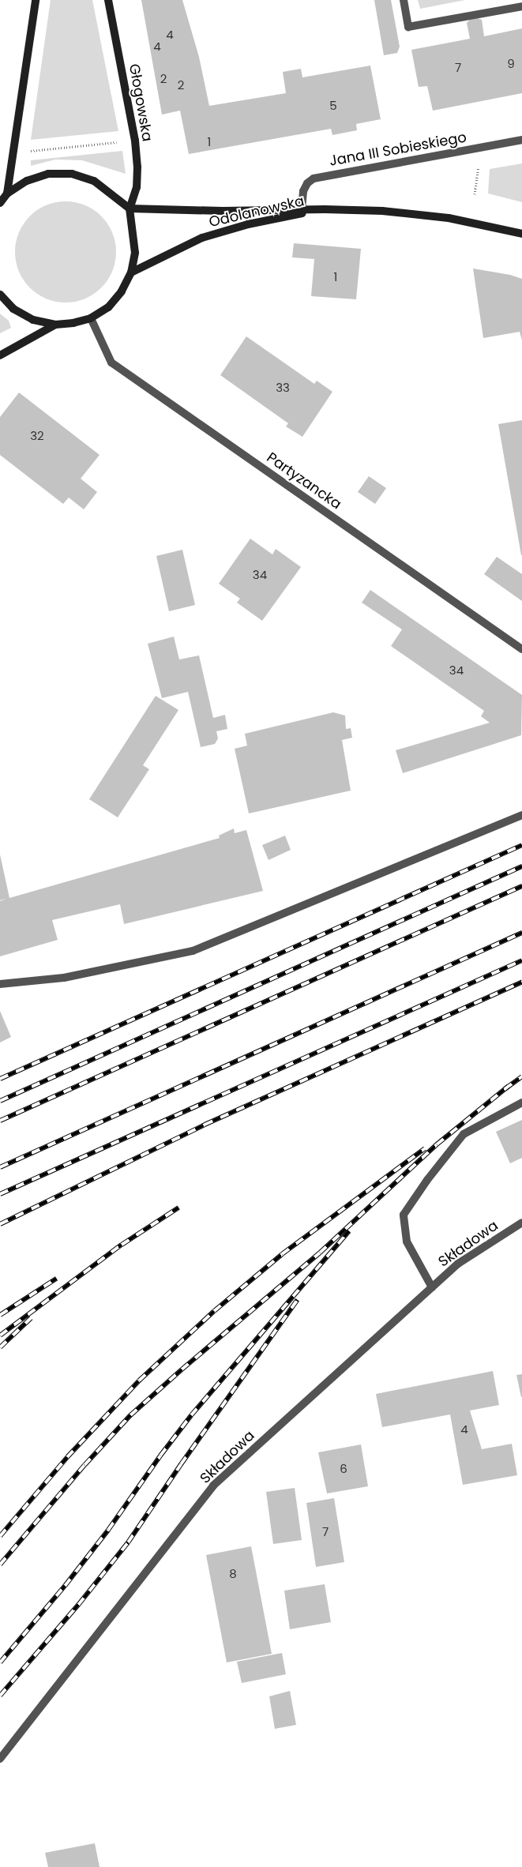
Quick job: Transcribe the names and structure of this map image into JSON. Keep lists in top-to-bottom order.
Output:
{
  "streets": {
    "main road": ["Głogowska", "Odolanowska"],
    "street": ["Jana III Sobieskiego", "Partyzancka", "Składowa"]
  },
  "crossings": [
    ["Głogowska", "Odolanowska"],
    ["Jana III Sobieskiego", "Odolanowska"]
  ],
  "house_numbers": [
    "4",
    "4",
    "9",
    "7",
    "2",
    "2",
    "5",
    "1",
    "1",
    "33",
    "32",
    "34",
    "34",
    "4",
    "6",
    "7",
    "8"
  ]
}
